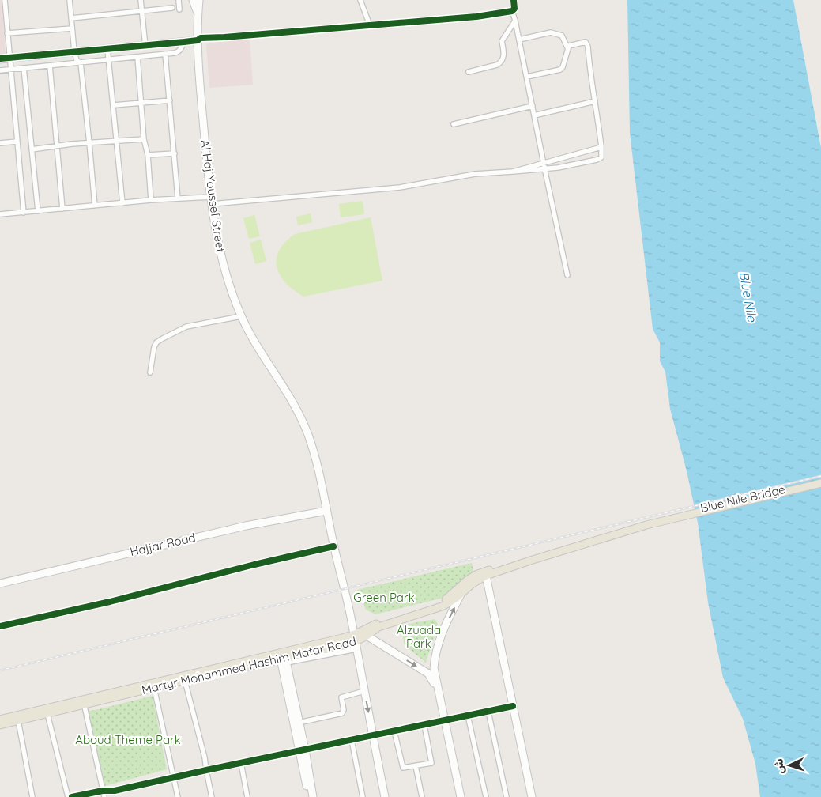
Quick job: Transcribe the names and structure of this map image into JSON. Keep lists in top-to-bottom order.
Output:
{
  "streets": {
    "main road": [
      "Al Haj Youssef Street",
      "Blue Nile Bridge",
      "Hajjar Road",
      "Martyr Mohammed Hashim Matar Road"
    ]
  },
  "crossings": [
    ["Al Haj Youssef Street", "Hajjar Road"],
    ["Al Haj Youssef Street", "Martyr Mohammed Hashim Matar Road"],
    ["Blue Nile Bridge", "Martyr Mohammed Hashim Matar Road"]
  ],
  "water": ["Blue Nile"],
  "parks": ["Green Park", "Alzuada Park", "Aboud Theme Park"],
  "north": "left"
}
